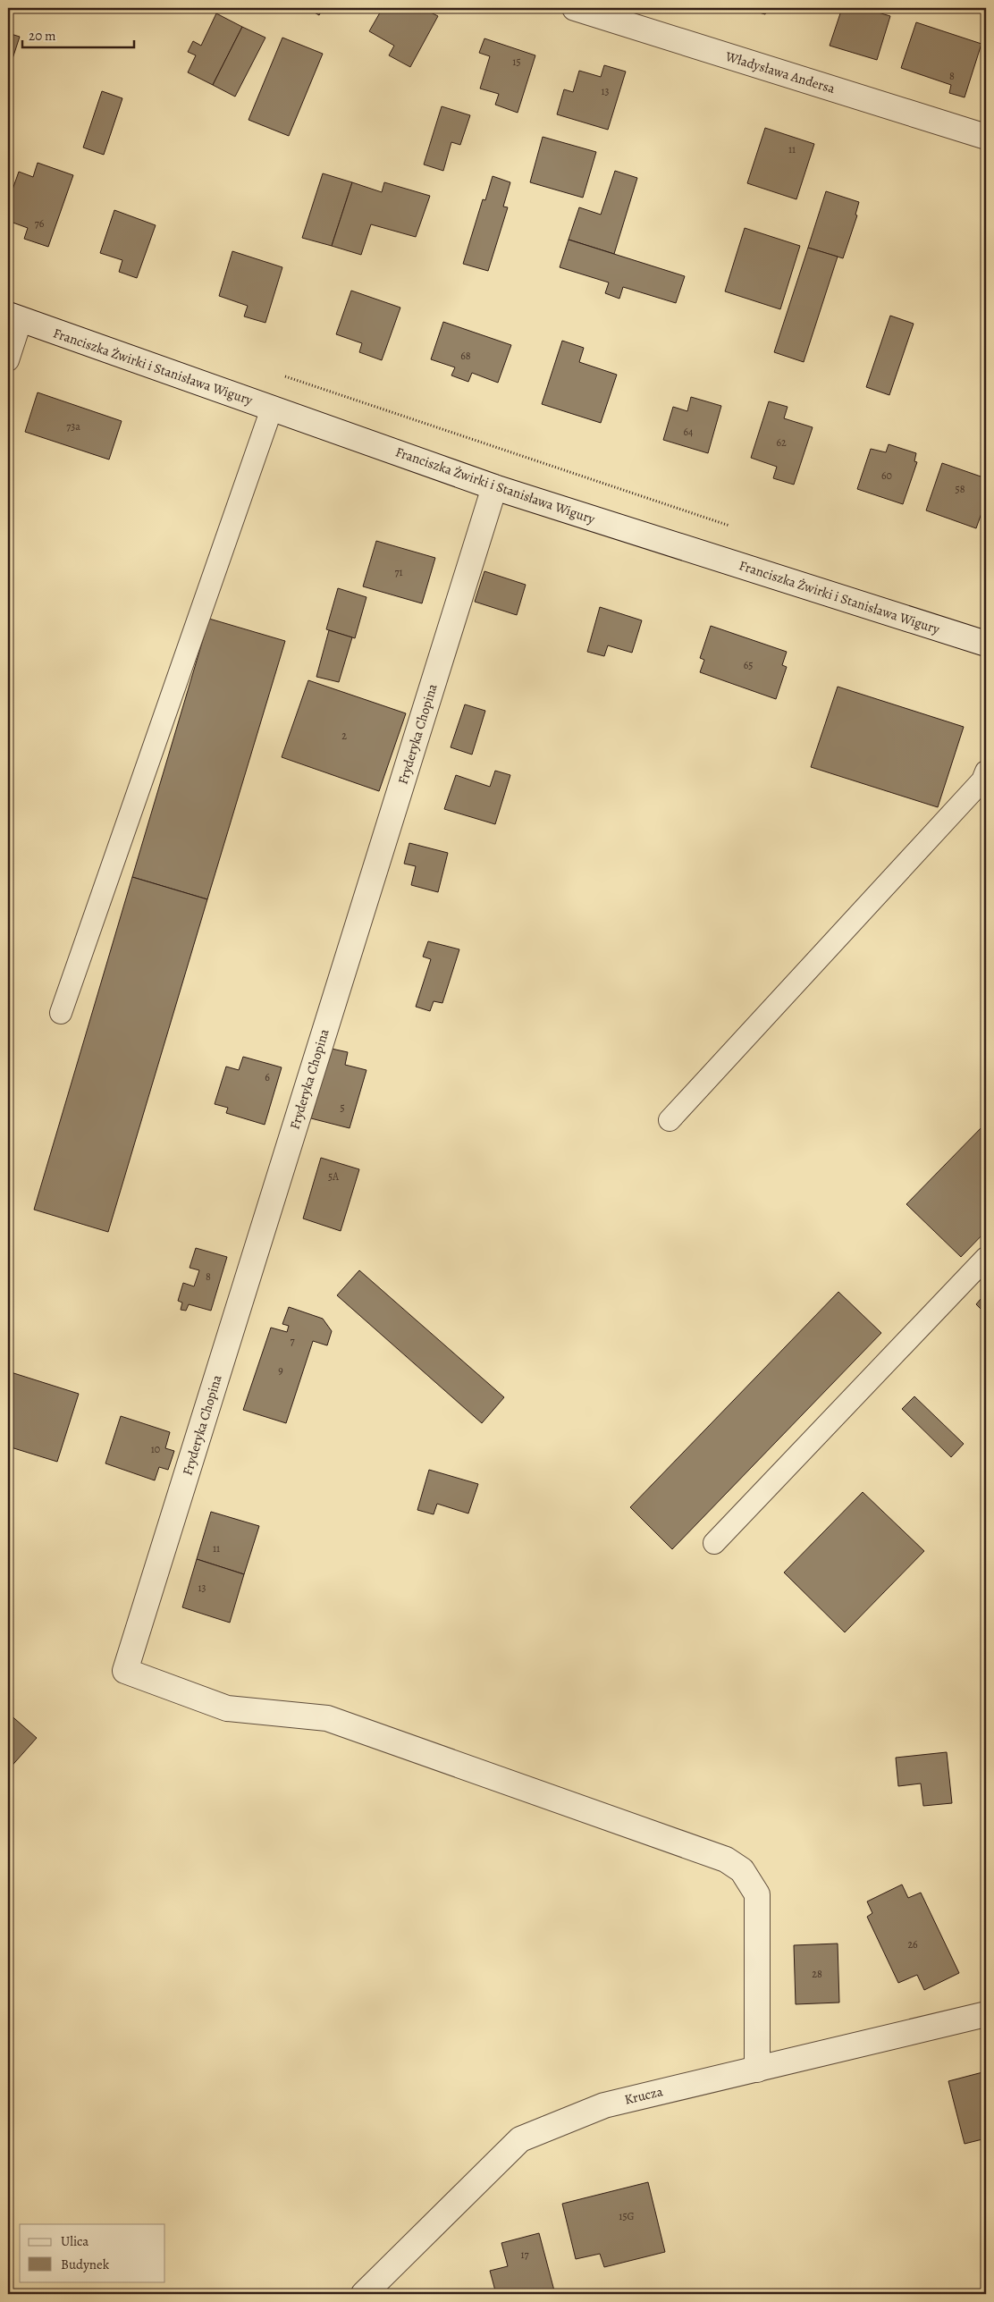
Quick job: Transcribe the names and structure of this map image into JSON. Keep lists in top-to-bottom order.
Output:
{
  "streets": {
    "street": [
      "Władysława Andersa",
      "Franciszka Żwirki i Stanisława Wigury",
      "Fryderyka Chopina",
      "Krucza"
    ]
  },
  "crossings": [
    ["Franciszka Żwirki i Stanisława Wigury", "Fryderyka Chopina"],
    ["Fryderyka Chopina", "Krucza"]
  ],
  "house_numbers": [
    "15",
    "8",
    "13",
    "11",
    "76",
    "68",
    "73a",
    "64",
    "62",
    "60",
    "58",
    "71",
    "65",
    "2",
    "6",
    "5",
    "5A",
    "8",
    "7",
    "9",
    "10",
    "11",
    "13",
    "26",
    "28",
    "15G",
    "17"
  ],
  "legend": ["Ulica", "Budynek"],
  "scale_bar": "20 m"
}
